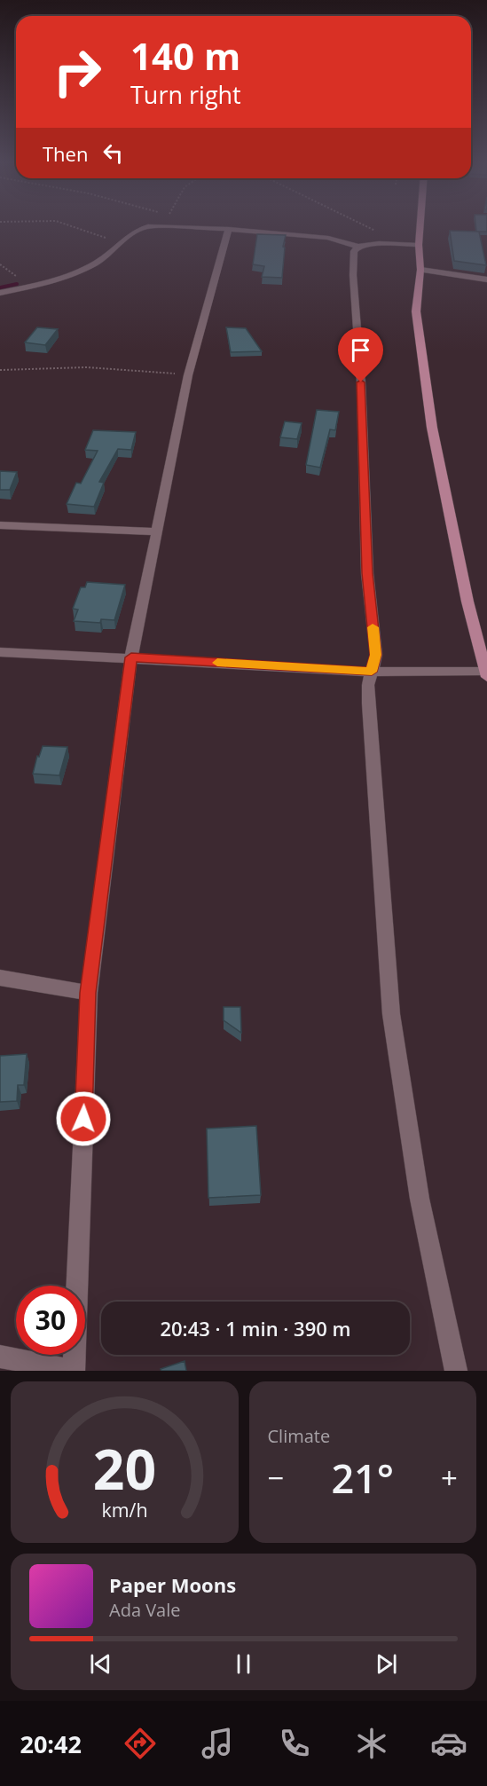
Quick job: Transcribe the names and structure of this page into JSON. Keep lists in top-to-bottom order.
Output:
{
  "page": {
    "turn": ["140 m", "Turn right"],
    "then": "Then",
    "limit": "30",
    "trip": "20:43 · 1 min · 390 m",
    "tile": "Climate",
    "heat": ["−", "21°", "+"],
    "song": ["Paper Moons", "Ada Vale"],
    "tabs": "20:42",
    "gauge": ["20", "km/h"]
  }
}
